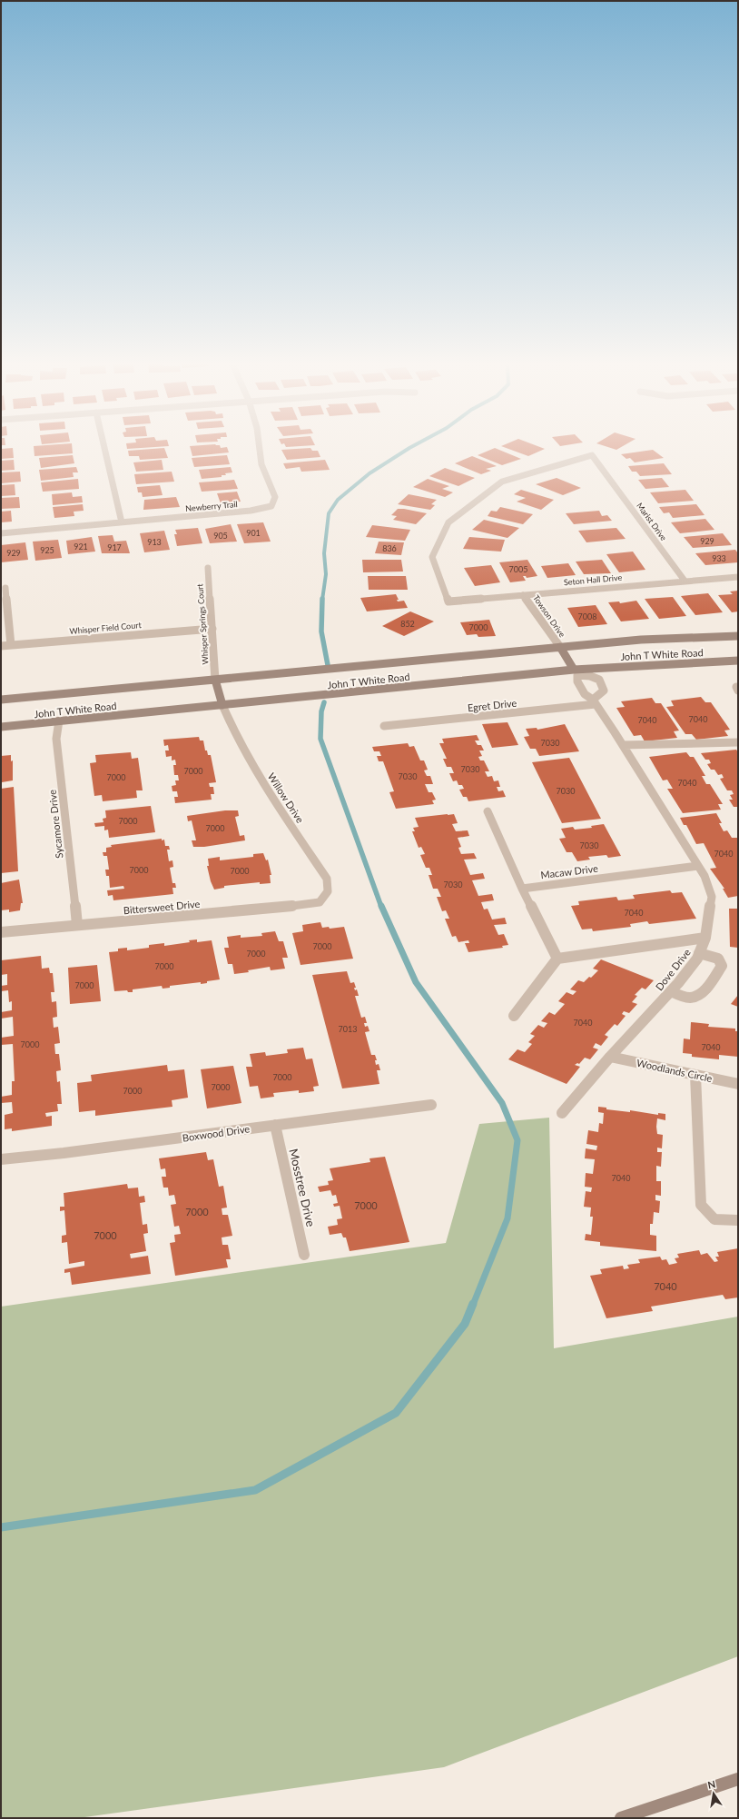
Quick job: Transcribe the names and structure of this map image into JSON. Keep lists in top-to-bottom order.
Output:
{
  "streets": {
    "main road": ["John T White Road"],
    "street": [
      "Newberry Trail",
      "Marist Drive",
      "Seton Hall Drive",
      "Towson Drive",
      "Whisper Springs Court",
      "Whisper Field Court",
      "Egret Drive",
      "Willow Drive",
      "Sycamore Drive",
      "Macaw Drive",
      "Bittersweet Drive",
      "Dove Drive",
      "Woodlands Circle",
      "Boxwood Drive",
      "Mosstree Drive"
    ]
  },
  "crossings": [
    ["Marist Drive", "Seton Hall Drive"],
    ["Seton Hall Drive", "Towson Drive"],
    ["Towson Drive", "John T White Road"],
    ["Whisper Springs Court", "Whisper Field Court"],
    ["Whisper Springs Court", "John T White Road"],
    ["John T White Road", "Willow Drive"],
    ["John T White Road", "Sycamore Drive"],
    ["Egret Drive", "Dove Drive"],
    ["Willow Drive", "Bittersweet Drive"],
    ["Sycamore Drive", "Bittersweet Drive"],
    ["Macaw Drive", "Dove Drive"],
    ["Dove Drive", "Woodlands Circle"],
    ["Boxwood Drive", "Mosstree Drive"]
  ],
  "house_numbers": [
    "901",
    "905",
    "929",
    "913",
    "921",
    "917",
    "836",
    "925",
    "929",
    "933",
    "7005",
    "7008",
    "852",
    "7000",
    "7040",
    "7040",
    "7030",
    "7030",
    "7000",
    "7030",
    "7000",
    "7040",
    "7030",
    "7000",
    "7000",
    "7030",
    "7040",
    "7000",
    "7000",
    "7030",
    "7040",
    "7000",
    "7000",
    "7000",
    "7000",
    "7040",
    "7013",
    "7000",
    "7040",
    "7000",
    "7000",
    "7000",
    "7040",
    "7000",
    "7000",
    "7000",
    "7040"
  ],
  "north": "top"
}
